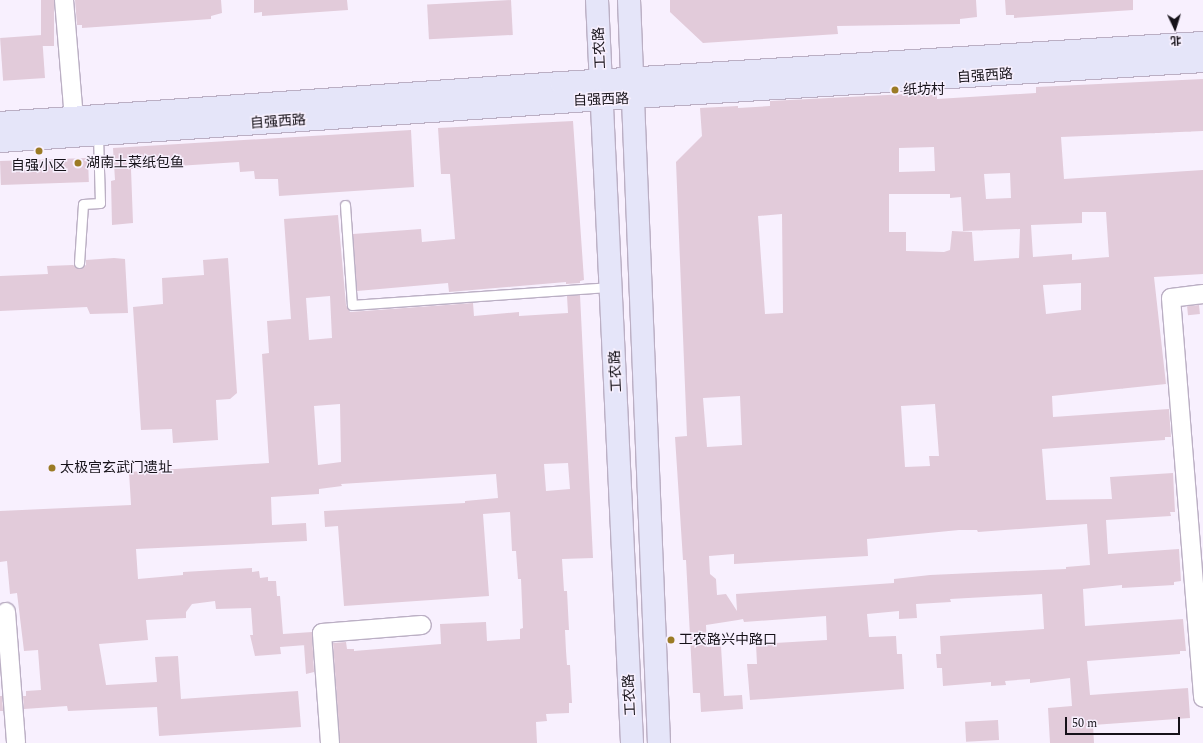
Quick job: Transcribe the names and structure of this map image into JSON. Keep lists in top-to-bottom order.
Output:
{
  "streets": {
    "main road": ["工农路", "自强西路"]
  },
  "crossings": [
    ["工农路", "自强西路"]
  ],
  "places": [
    "纸坊村",
    "自强小区",
    "湖南土菜纸包鱼",
    "太极宫玄武门遗址",
    "工农路兴中路口"
  ],
  "scale_bar": "50 m",
  "north": "bottom"
}
